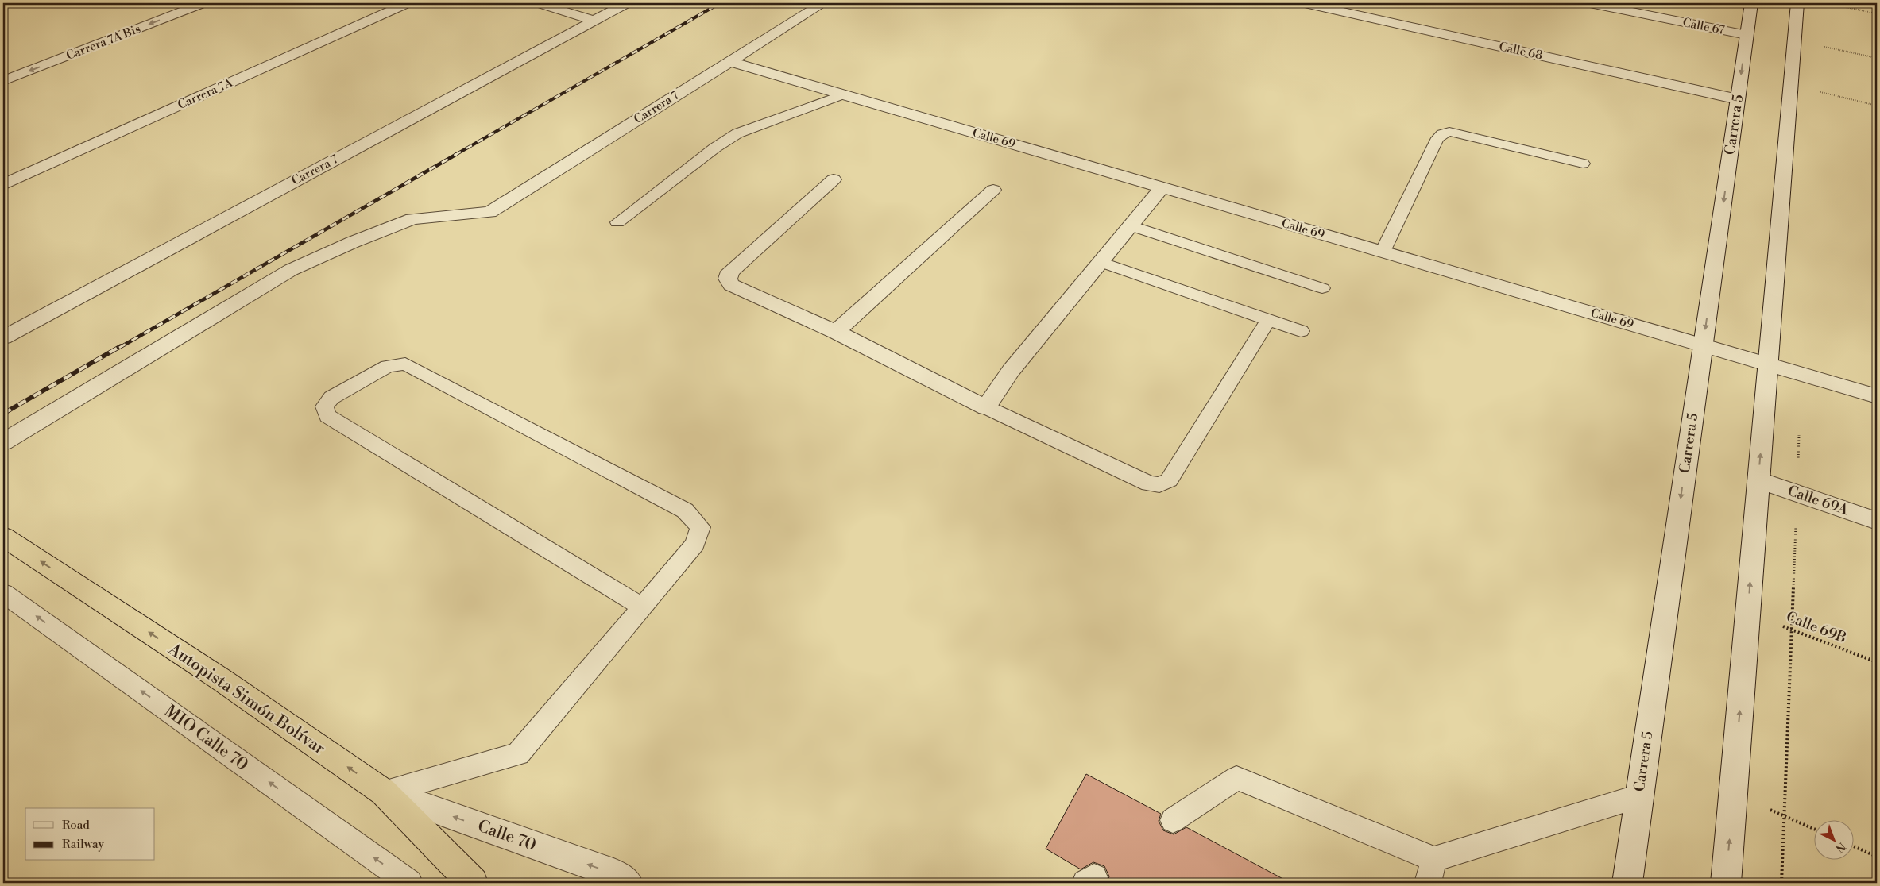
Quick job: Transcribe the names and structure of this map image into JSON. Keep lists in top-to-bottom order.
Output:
{
  "streets": {
    "highway": ["Autopista Simón Bolívar"],
    "street": [
      "Calle 67",
      "Carrera 7A Bis",
      "Calle 68",
      "Carrera 7A",
      "Carrera 7",
      "Carrera 5",
      "Calle 69",
      "Calle 69A",
      "Calle 70"
    ],
    "lane": ["MIO Calle 70"],
    "path": ["Calle 69B"]
  },
  "crossings": [
    ["Calle 67", "Carrera 5"],
    ["Calle 68", "Carrera 5"],
    ["Carrera 7", "Calle 69"],
    ["Carrera 5", "Calle 69"],
    ["Autopista Simón Bolívar", "Calle 70"]
  ],
  "one_way": [
    "Carrera 7A Bis",
    "Autopista Simón Bolívar",
    "MIO Calle 70",
    "Calle 70"
  ],
  "legend": ["Road", "Railway"],
  "north": "bottom right"
}
